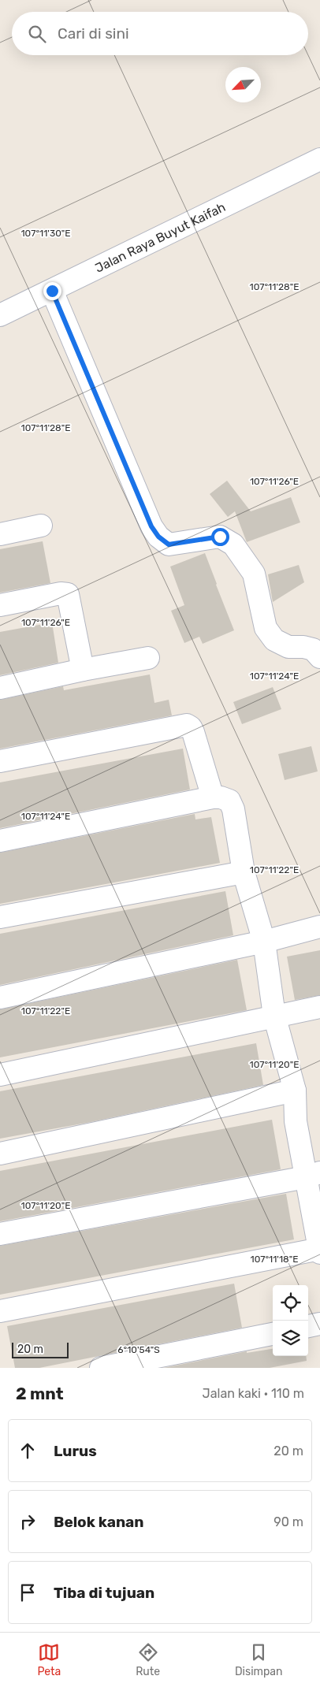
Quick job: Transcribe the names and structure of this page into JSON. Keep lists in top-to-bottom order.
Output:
{
  "streets": {
    "street": ["Jalan Raya Buyut Kaifah"]
  },
  "scale_bar": "20 m",
  "north": "bottom left",
  "page": {
    "search": "Cari di sini",
    "scale": "20 m",
    "heading": ["2 mnt", "Jalan kaki · 110 m"],
    "list": [
      ["Lurus", "20 m"],
      ["Belok kanan", "90 m"],
      "Tiba di tujuan"
    ],
    "nav": ["Peta", "Rute", "Disimpan"]
  },
  "coordinates": [
    "107°11'30\"E",
    "107°11'28\"E",
    "107°11'26\"E",
    "107°11'24\"E",
    "107°11'22\"E",
    "107°11'20\"E",
    "107°11'18\"E",
    "6°10'54\"S"
  ]
}
